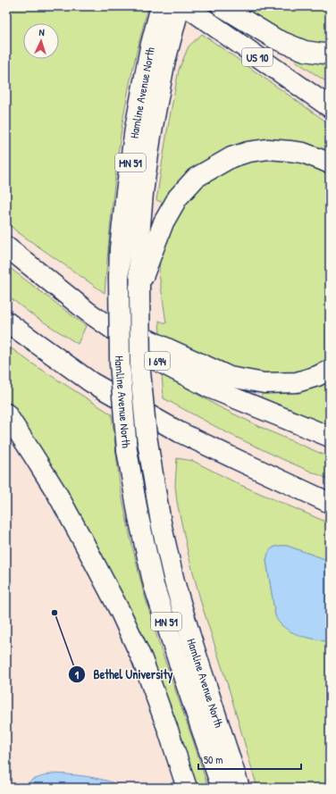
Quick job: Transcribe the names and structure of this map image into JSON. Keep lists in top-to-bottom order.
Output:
{
  "streets": {
    "highway": [
      "US 10",
      "Hamline Avenue North",
      "MN 51",
      "I 694"
    ]
  },
  "places": ["Bethel University"],
  "scale_bar": "50 m",
  "north": "top"
}
